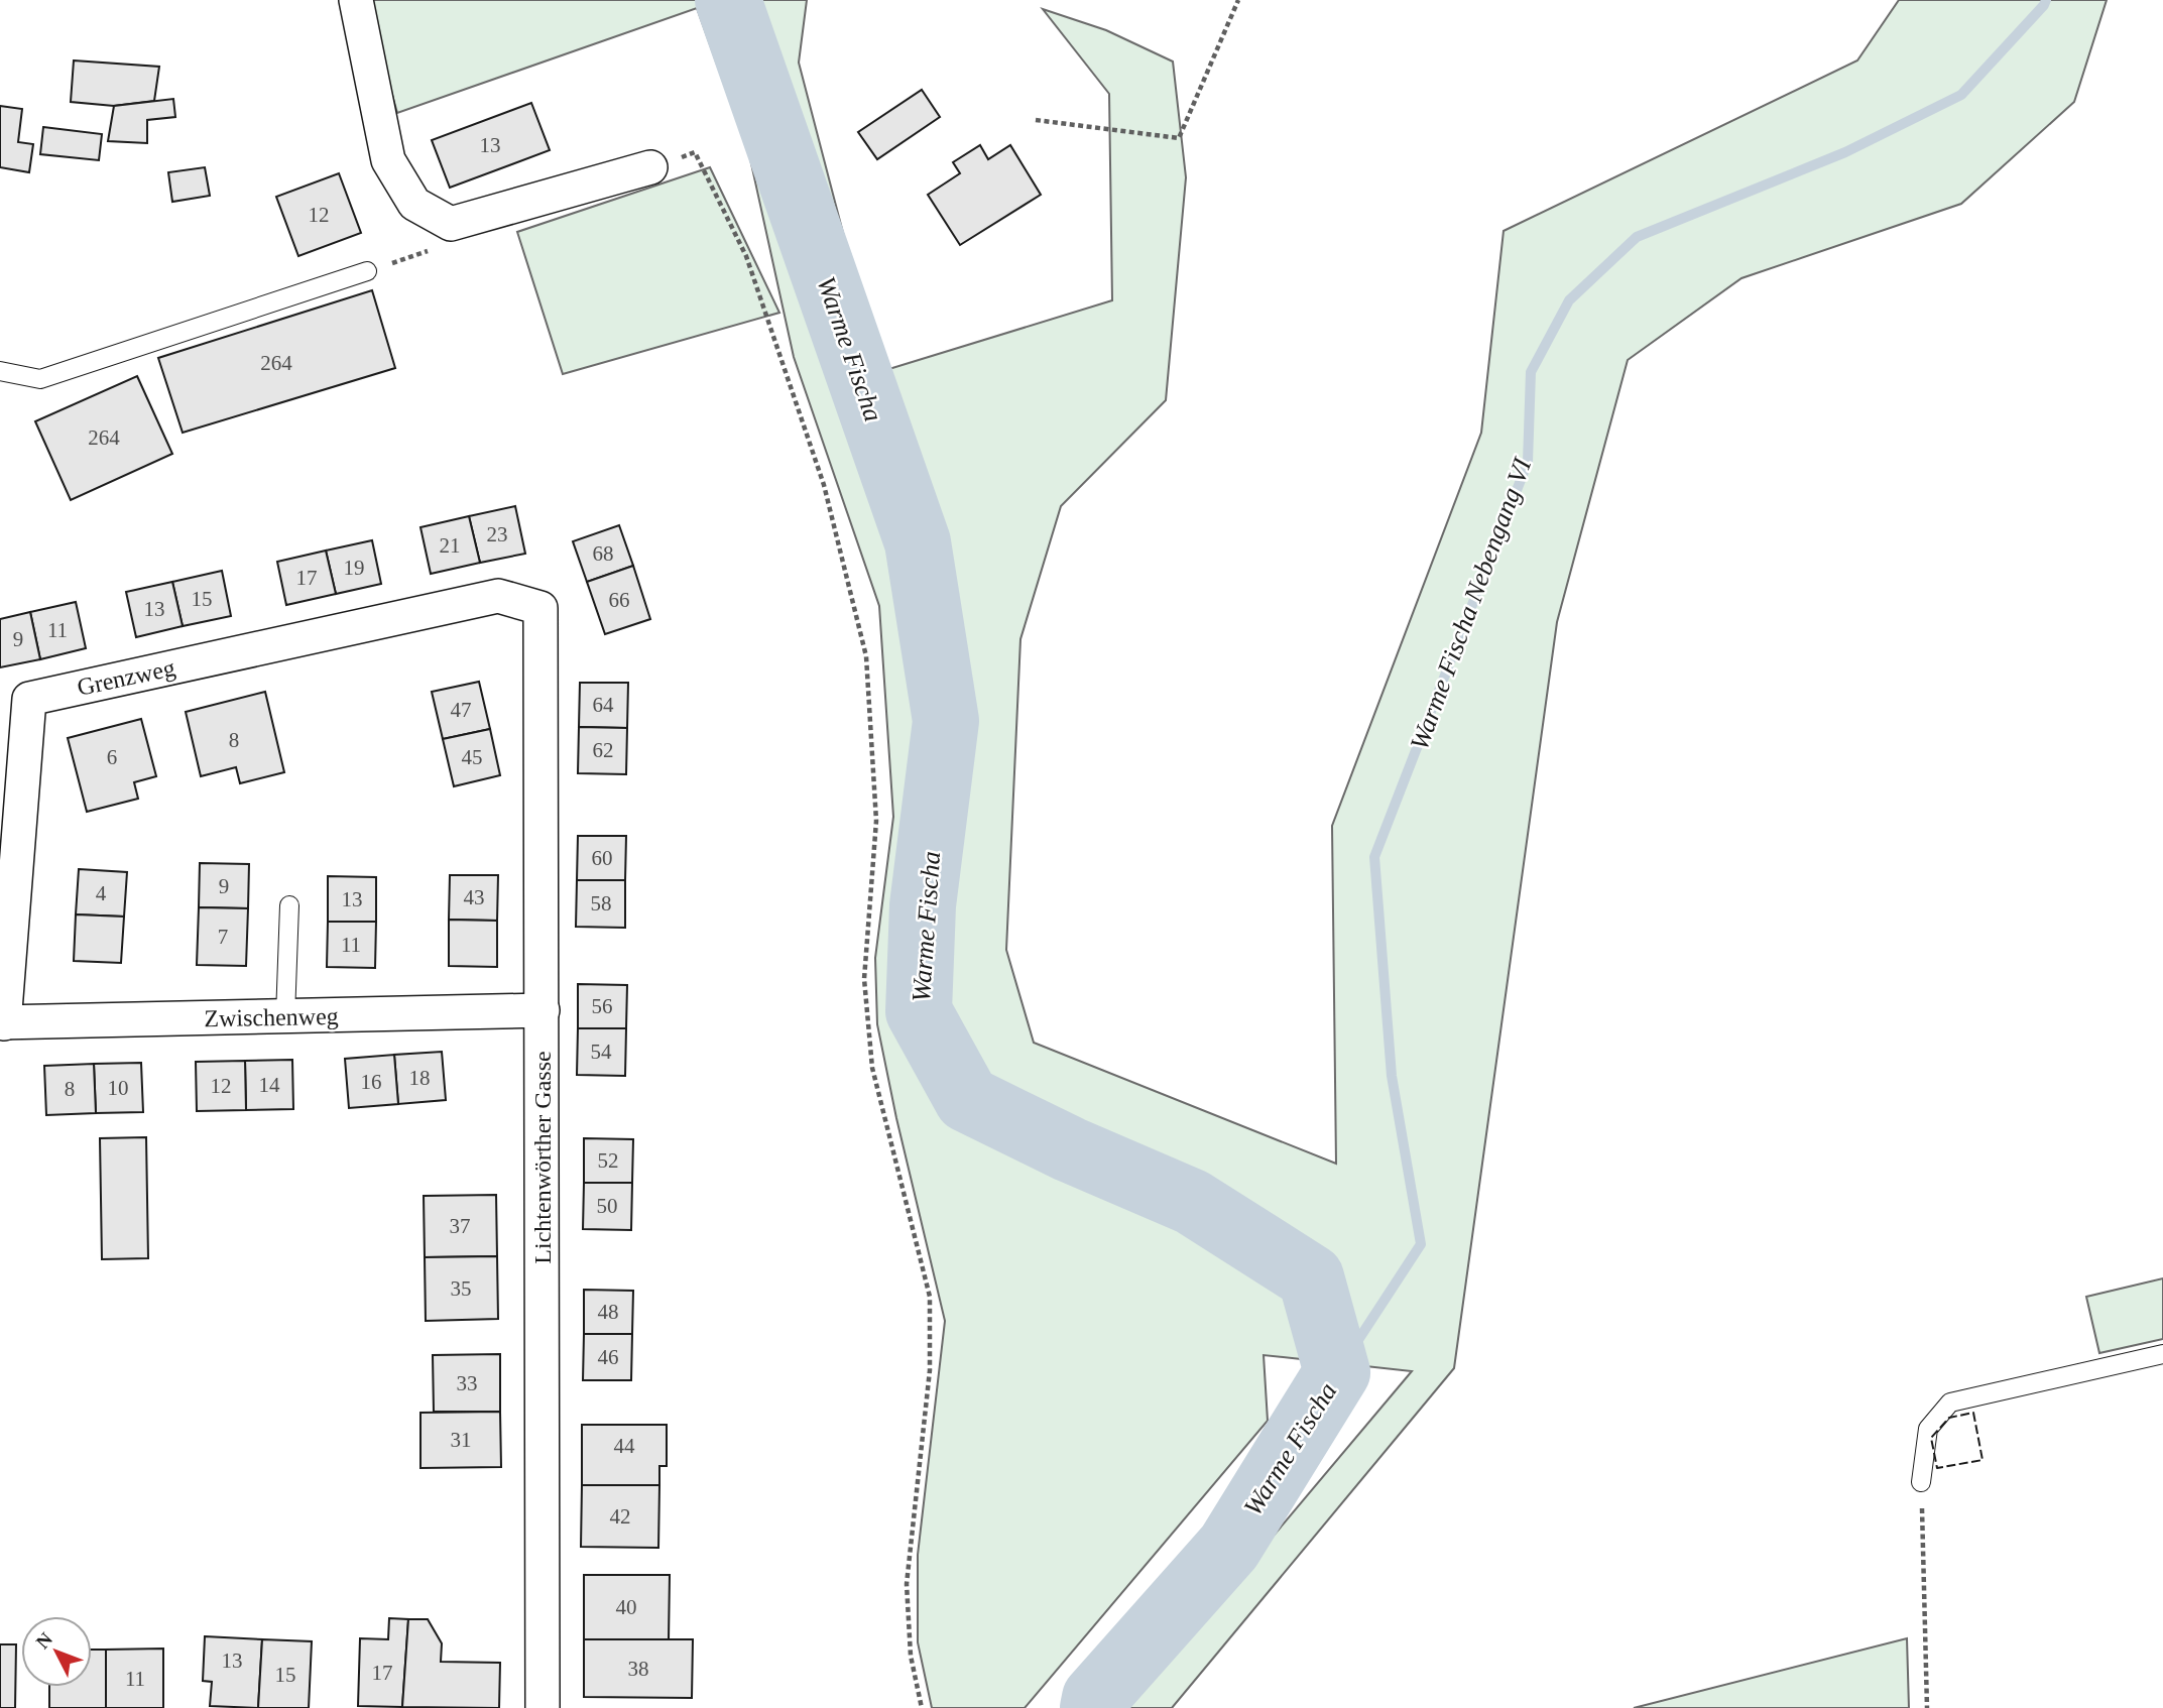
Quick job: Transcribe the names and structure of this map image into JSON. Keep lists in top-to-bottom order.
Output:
{
  "streets": {
    "street": ["Grenzweg", "Zwischenweg", "Lichtenwörther Gasse"]
  },
  "crossings": [
    ["Grenzweg", "Zwischenweg"],
    ["Grenzweg", "Lichtenwörther Gasse"],
    ["Zwischenweg", "Lichtenwörther Gasse"]
  ],
  "water": ["Warme Fischa", "Warme Fischa Nebengang VI"],
  "house_numbers": [
    "13",
    "12",
    "264",
    "264",
    "23",
    "21",
    "68",
    "19",
    "17",
    "15",
    "66",
    "13",
    "11",
    "9",
    "64",
    "47",
    "8",
    "62",
    "6",
    "45",
    "60",
    "9",
    "4",
    "43",
    "13",
    "58",
    "7",
    "11",
    "56",
    "54",
    "18",
    "16",
    "14",
    "12",
    "10",
    "8",
    "52",
    "50",
    "37",
    "35",
    "48",
    "46",
    "33",
    "31",
    "44",
    "42",
    "40",
    "13",
    "38",
    "17",
    "15",
    "11"
  ],
  "north": "top left"
}
